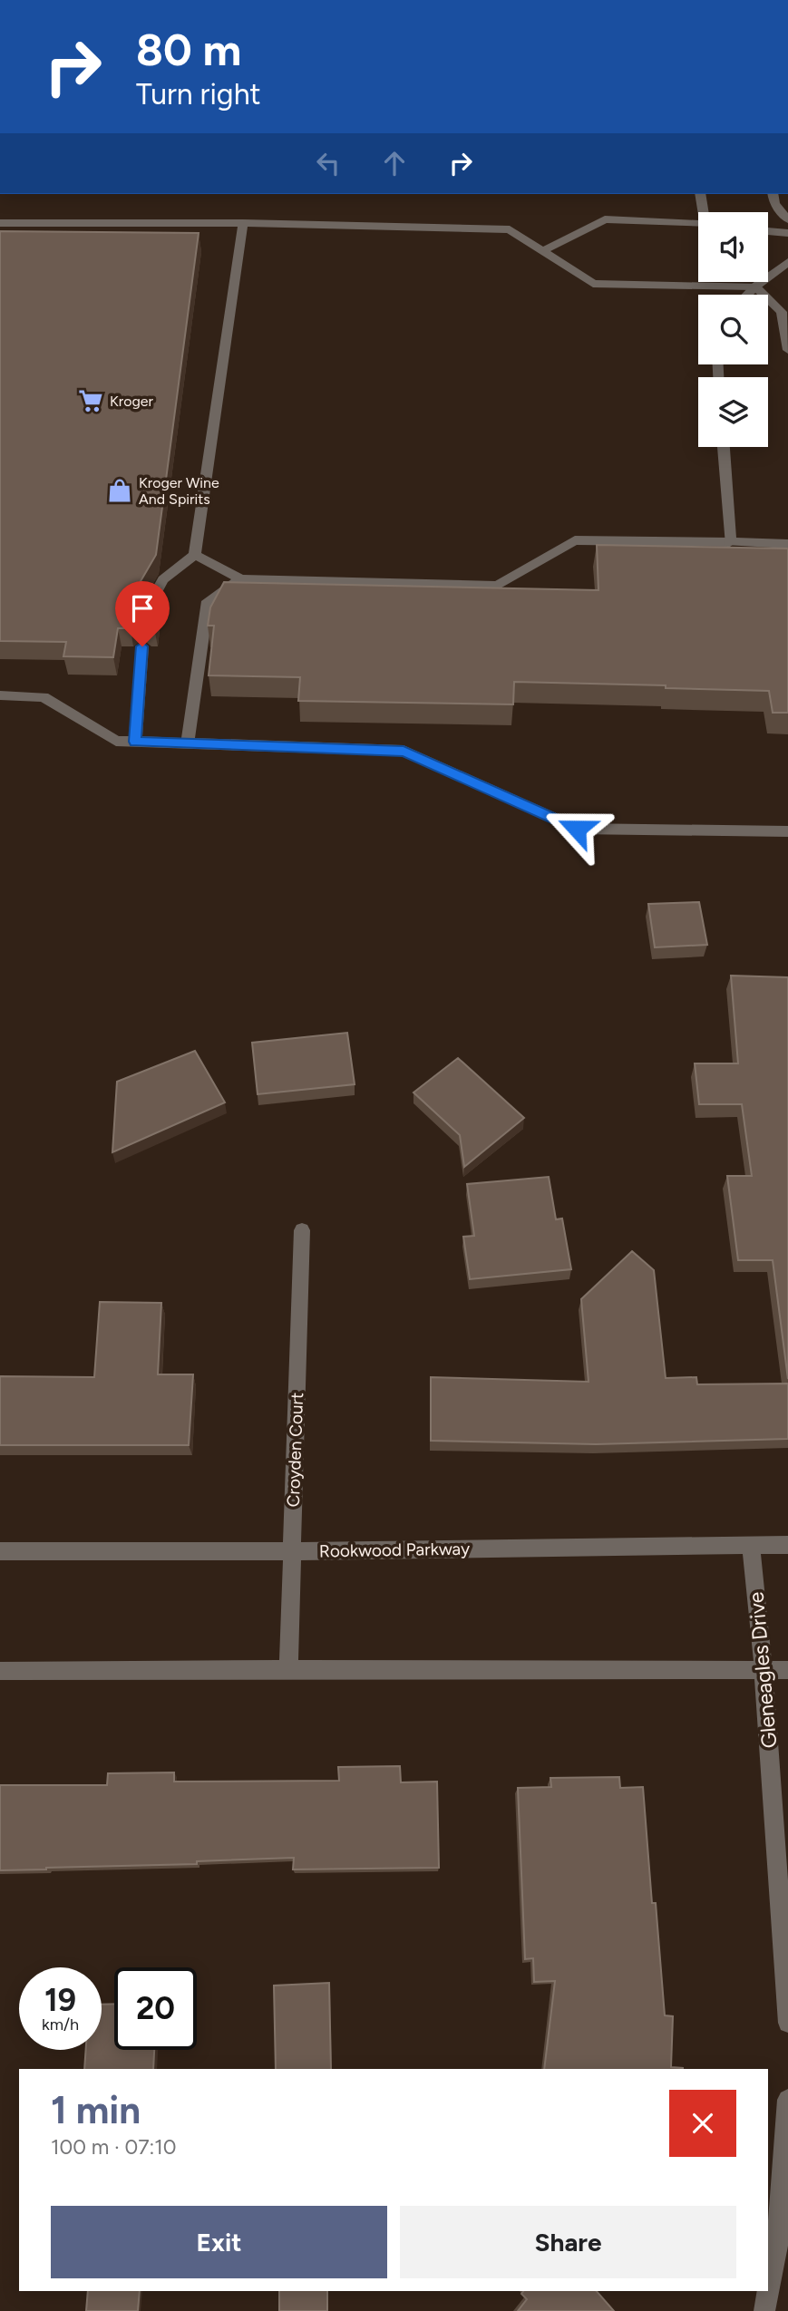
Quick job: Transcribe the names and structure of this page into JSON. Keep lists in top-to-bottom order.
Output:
{
  "streets": {
    "street": ["Croyden Court", "Rookwood Parkway", "Gleneagles Drive"]
  },
  "crossings": [
    ["Croyden Court", "Rookwood Parkway"],
    ["Rookwood Parkway", "Gleneagles Drive"]
  ],
  "places": {
    "supermarket": ["Kroger"],
    "shop": ["Kroger Wine And Spirits"]
  },
  "page": {
    "turn": ["80 m", "Turn right"],
    "speed": "19 km/h",
    "limit": "20",
    "heading": ["1 min", "100 m · 07:10"],
    "buttons": ["Exit", "Share"]
  }
}
